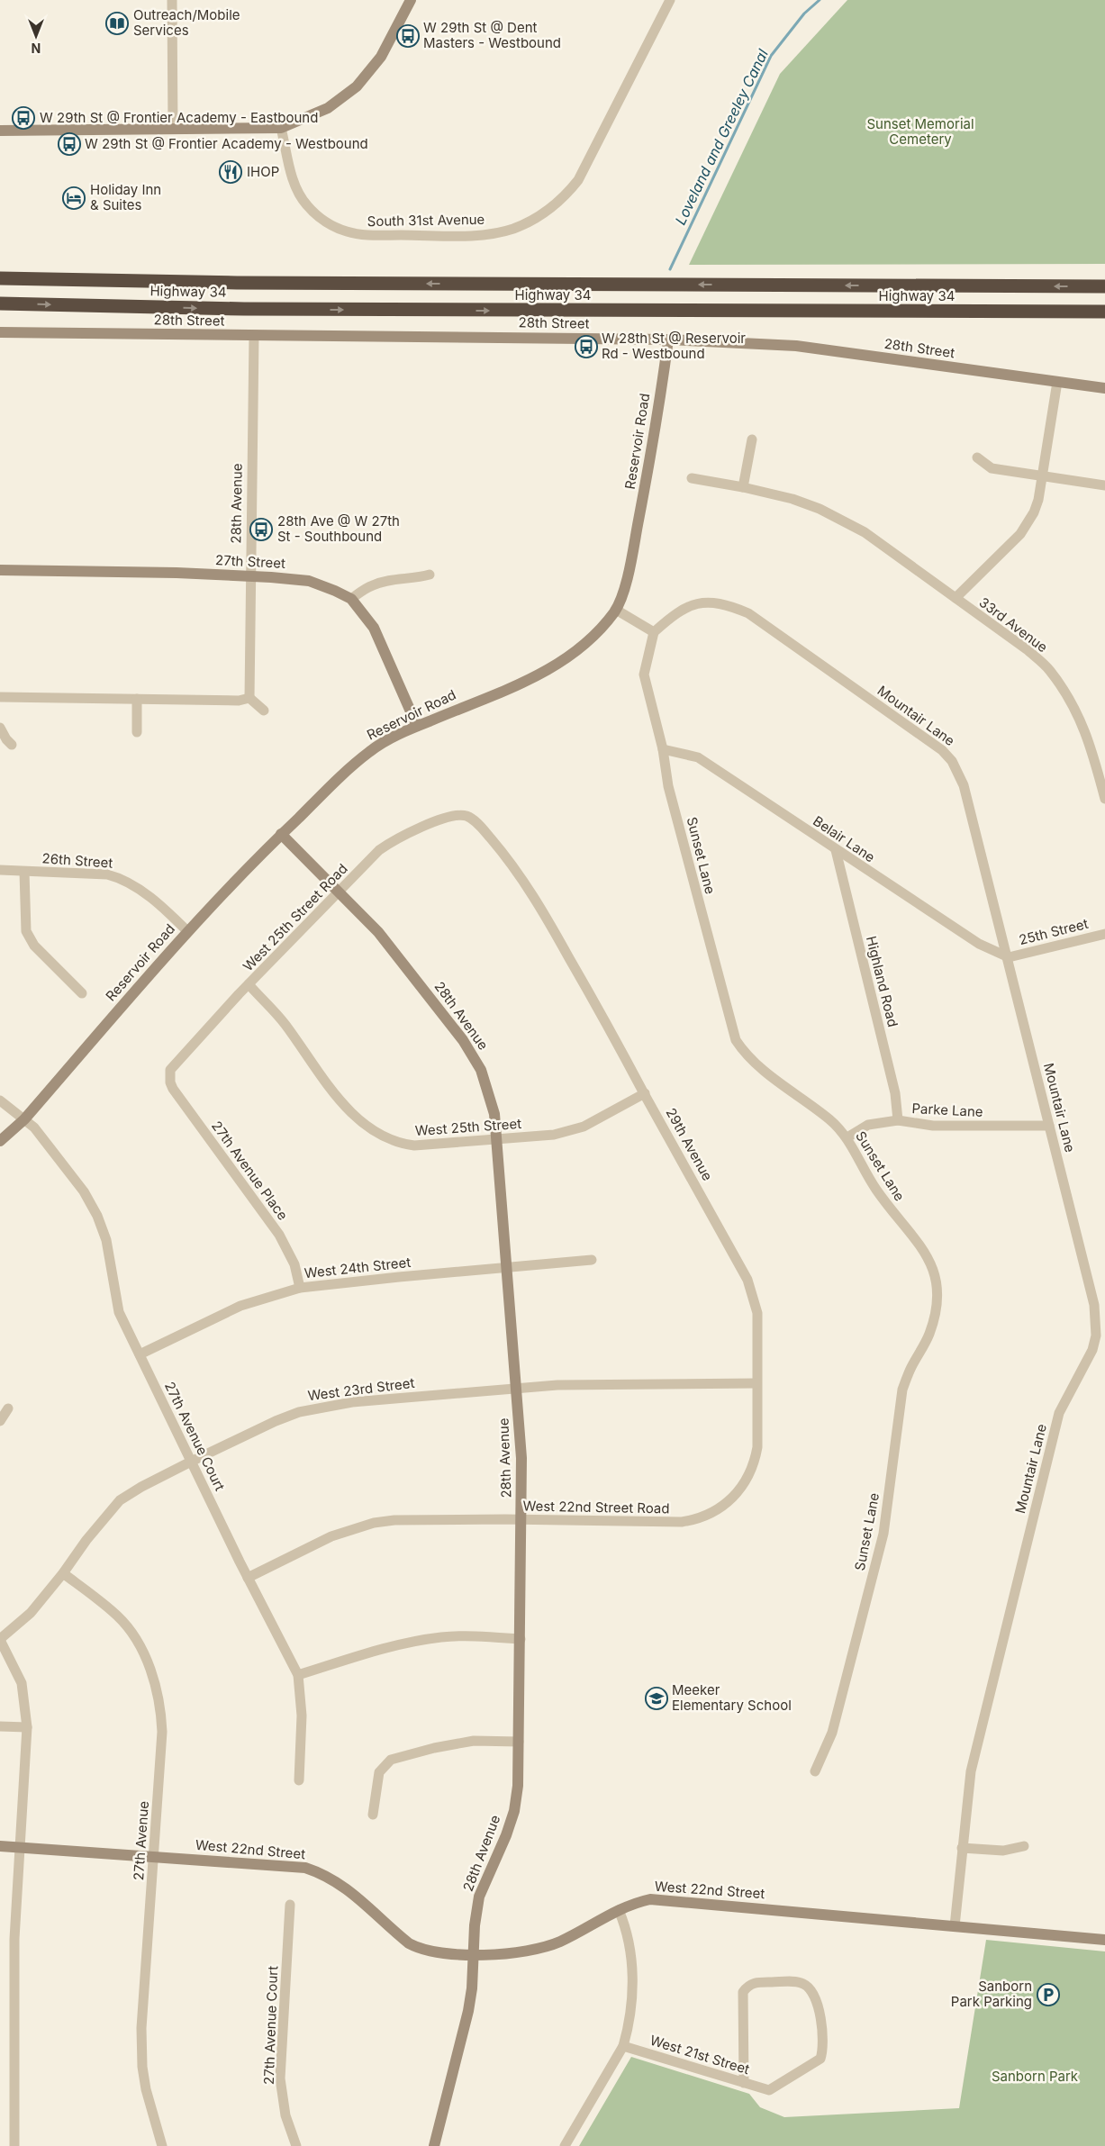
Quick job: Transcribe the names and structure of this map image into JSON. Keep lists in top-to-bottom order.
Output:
{
  "streets": {
    "highway": ["Highway 34"],
    "street": [
      "South 31st Avenue",
      "28th Street",
      "Reservoir Road",
      "28th Avenue",
      "27th Street",
      "33rd Avenue",
      "Mountair Lane",
      "Belair Lane",
      "Sunset Lane",
      "26th Street",
      "West 25th Street Road",
      "25th Street",
      "Highland Road",
      "Parke Lane",
      "West 25th Street",
      "29th Avenue",
      "27th Avenue Place",
      "West 24th Street",
      "West 23rd Street",
      "27th Avenue Court",
      "West 22nd Street Road",
      "27th Avenue",
      "West 22nd Street",
      "West 21st Street"
    ]
  },
  "crossings": [
    ["28th Street", "Reservoir Road"],
    ["28th Street", "28th Avenue"],
    ["Reservoir Road", "28th Avenue"],
    ["Reservoir Road", "27th Street"],
    ["Reservoir Road", "26th Street"],
    ["Reservoir Road", "27th Avenue Court"],
    ["28th Avenue", "27th Street"],
    ["28th Avenue", "West 25th Street Road"],
    ["28th Avenue", "West 25th Street"],
    ["28th Avenue", "West 24th Street"],
    ["28th Avenue", "West 23rd Street"],
    ["28th Avenue", "West 22nd Street Road"],
    ["28th Avenue", "West 22nd Street"],
    ["Mountair Lane", "Belair Lane"],
    ["Mountair Lane", "Sunset Lane"],
    ["Mountair Lane", "25th Street"],
    ["Mountair Lane", "Parke Lane"],
    ["Mountair Lane", "West 22nd Street"],
    ["Belair Lane", "Sunset Lane"],
    ["Belair Lane", "25th Street"],
    ["Belair Lane", "Highland Road"],
    ["Sunset Lane", "Parke Lane"],
    ["West 25th Street Road", "West 25th Street"],
    ["West 25th Street Road", "29th Avenue"],
    ["West 25th Street Road", "27th Avenue Place"],
    ["Highland Road", "Parke Lane"],
    ["West 25th Street", "29th Avenue"],
    ["29th Avenue", "West 23rd Street"],
    ["29th Avenue", "West 22nd Street Road"],
    ["27th Avenue Place", "West 24th Street"],
    ["West 24th Street", "27th Avenue Court"],
    ["West 23rd Street", "27th Avenue Court"],
    ["West 23rd Street", "27th Avenue"],
    ["27th Avenue Court", "West 22nd Street Road"],
    ["27th Avenue", "West 22nd Street"]
  ],
  "water": ["Loveland and Greeley Canal"],
  "parks": ["Sunset Memorial Cemetery", "Sanborn Park"],
  "places": {
    "library": ["Outreach/Mobile Services"],
    "bus stop": [
      "W 29th St @ Dent Masters - Westbound",
      "W 29th St @ Frontier Academy - Eastbound",
      "W 29th St @ Frontier Academy - Westbound",
      "W 28th St @ Reservoir Rd - Westbound",
      "28th Ave @ W 27th St - Southbound"
    ],
    "restaurant": ["IHOP"],
    "hotel": ["Holiday Inn & Suites"],
    "school or university": ["Meeker Elementary School"],
    "parking": ["Sanborn Park Parking"]
  },
  "north": "bottom"
}
